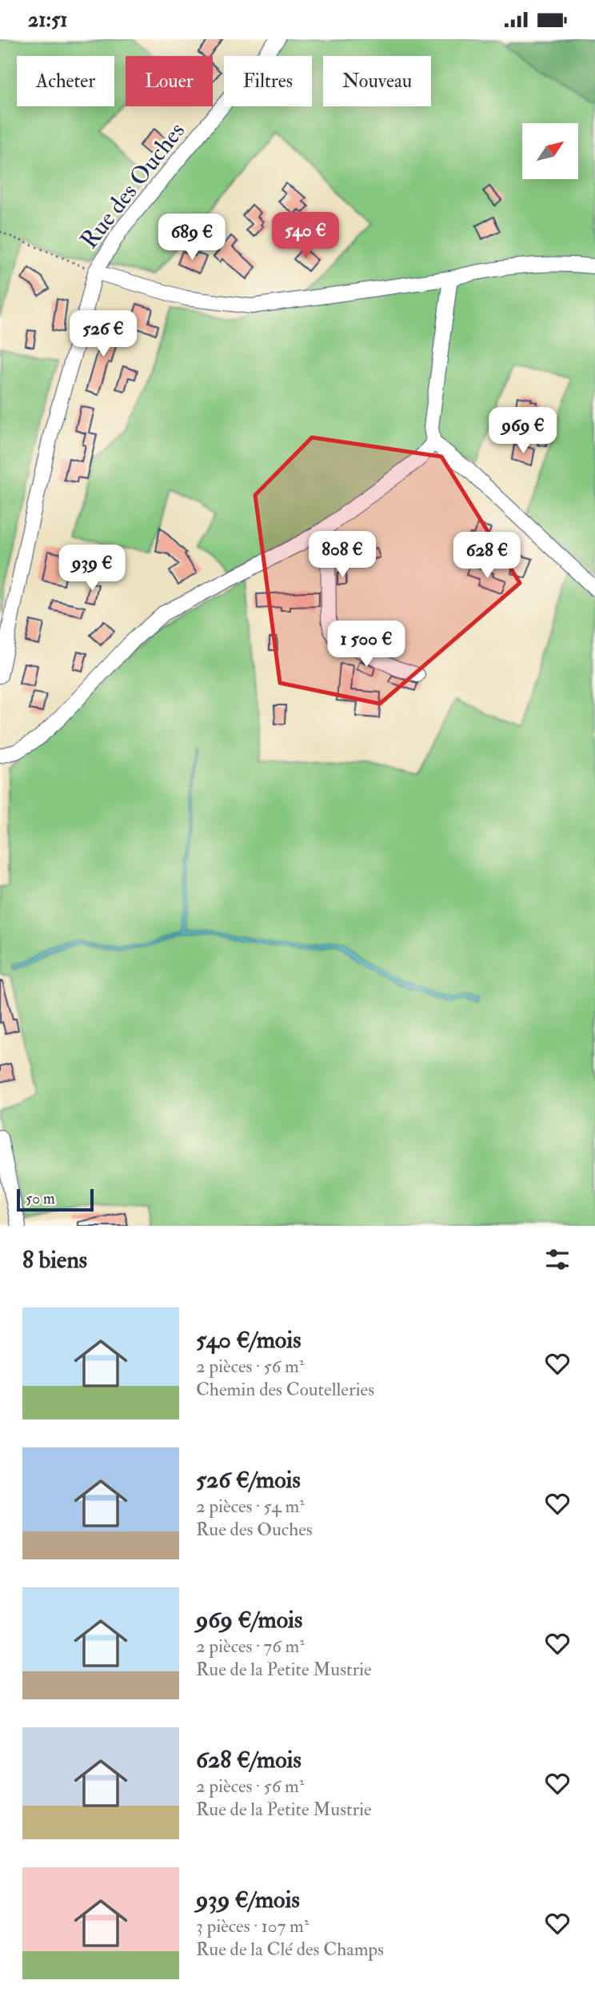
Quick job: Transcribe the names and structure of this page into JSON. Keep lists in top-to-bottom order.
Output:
{
  "streets": {
    "street": ["Rue des Ouches"]
  },
  "scale_bar": "50 m",
  "north": "top right",
  "page": {
    "status": "21:51",
    "chip": [
      "Acheter",
      "Louer",
      "Filtres",
      "Nouveau"
    ],
    "price": [
      "540 €",
      "689 €",
      "526 €",
      "969 €",
      "808 €",
      "628 €",
      "939 €",
      "1 500 €"
    ],
    "scale": "50 m",
    "heading": "8 biens",
    "list": [
      {
        "name": "540 €/mois",
        "note": "2 pièces · 56 m² · Chemin des Coutelleries"
      },
      {
        "name": "526 €/mois",
        "note": "2 pièces · 54 m² · Rue des Ouches"
      },
      {
        "name": "969 €/mois",
        "note": "2 pièces · 76 m² · Rue de la Petite Mustrie"
      },
      {
        "name": "628 €/mois",
        "note": "2 pièces · 56 m² · Rue de la Petite Mustrie"
      },
      {
        "name": "939 €/mois",
        "note": "3 pièces · 107 m² · Rue de la Clé des Champs"
      }
    ]
  }
}
